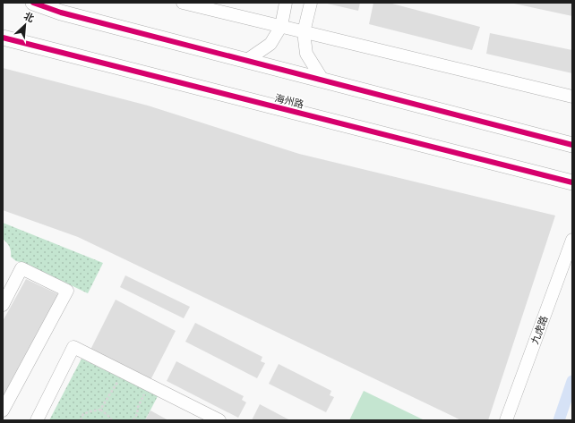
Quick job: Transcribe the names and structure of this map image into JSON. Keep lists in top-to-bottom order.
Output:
{
  "streets": {
    "main road": ["海州路"],
    "street": ["九虎路"]
  },
  "north": "top right"
}
